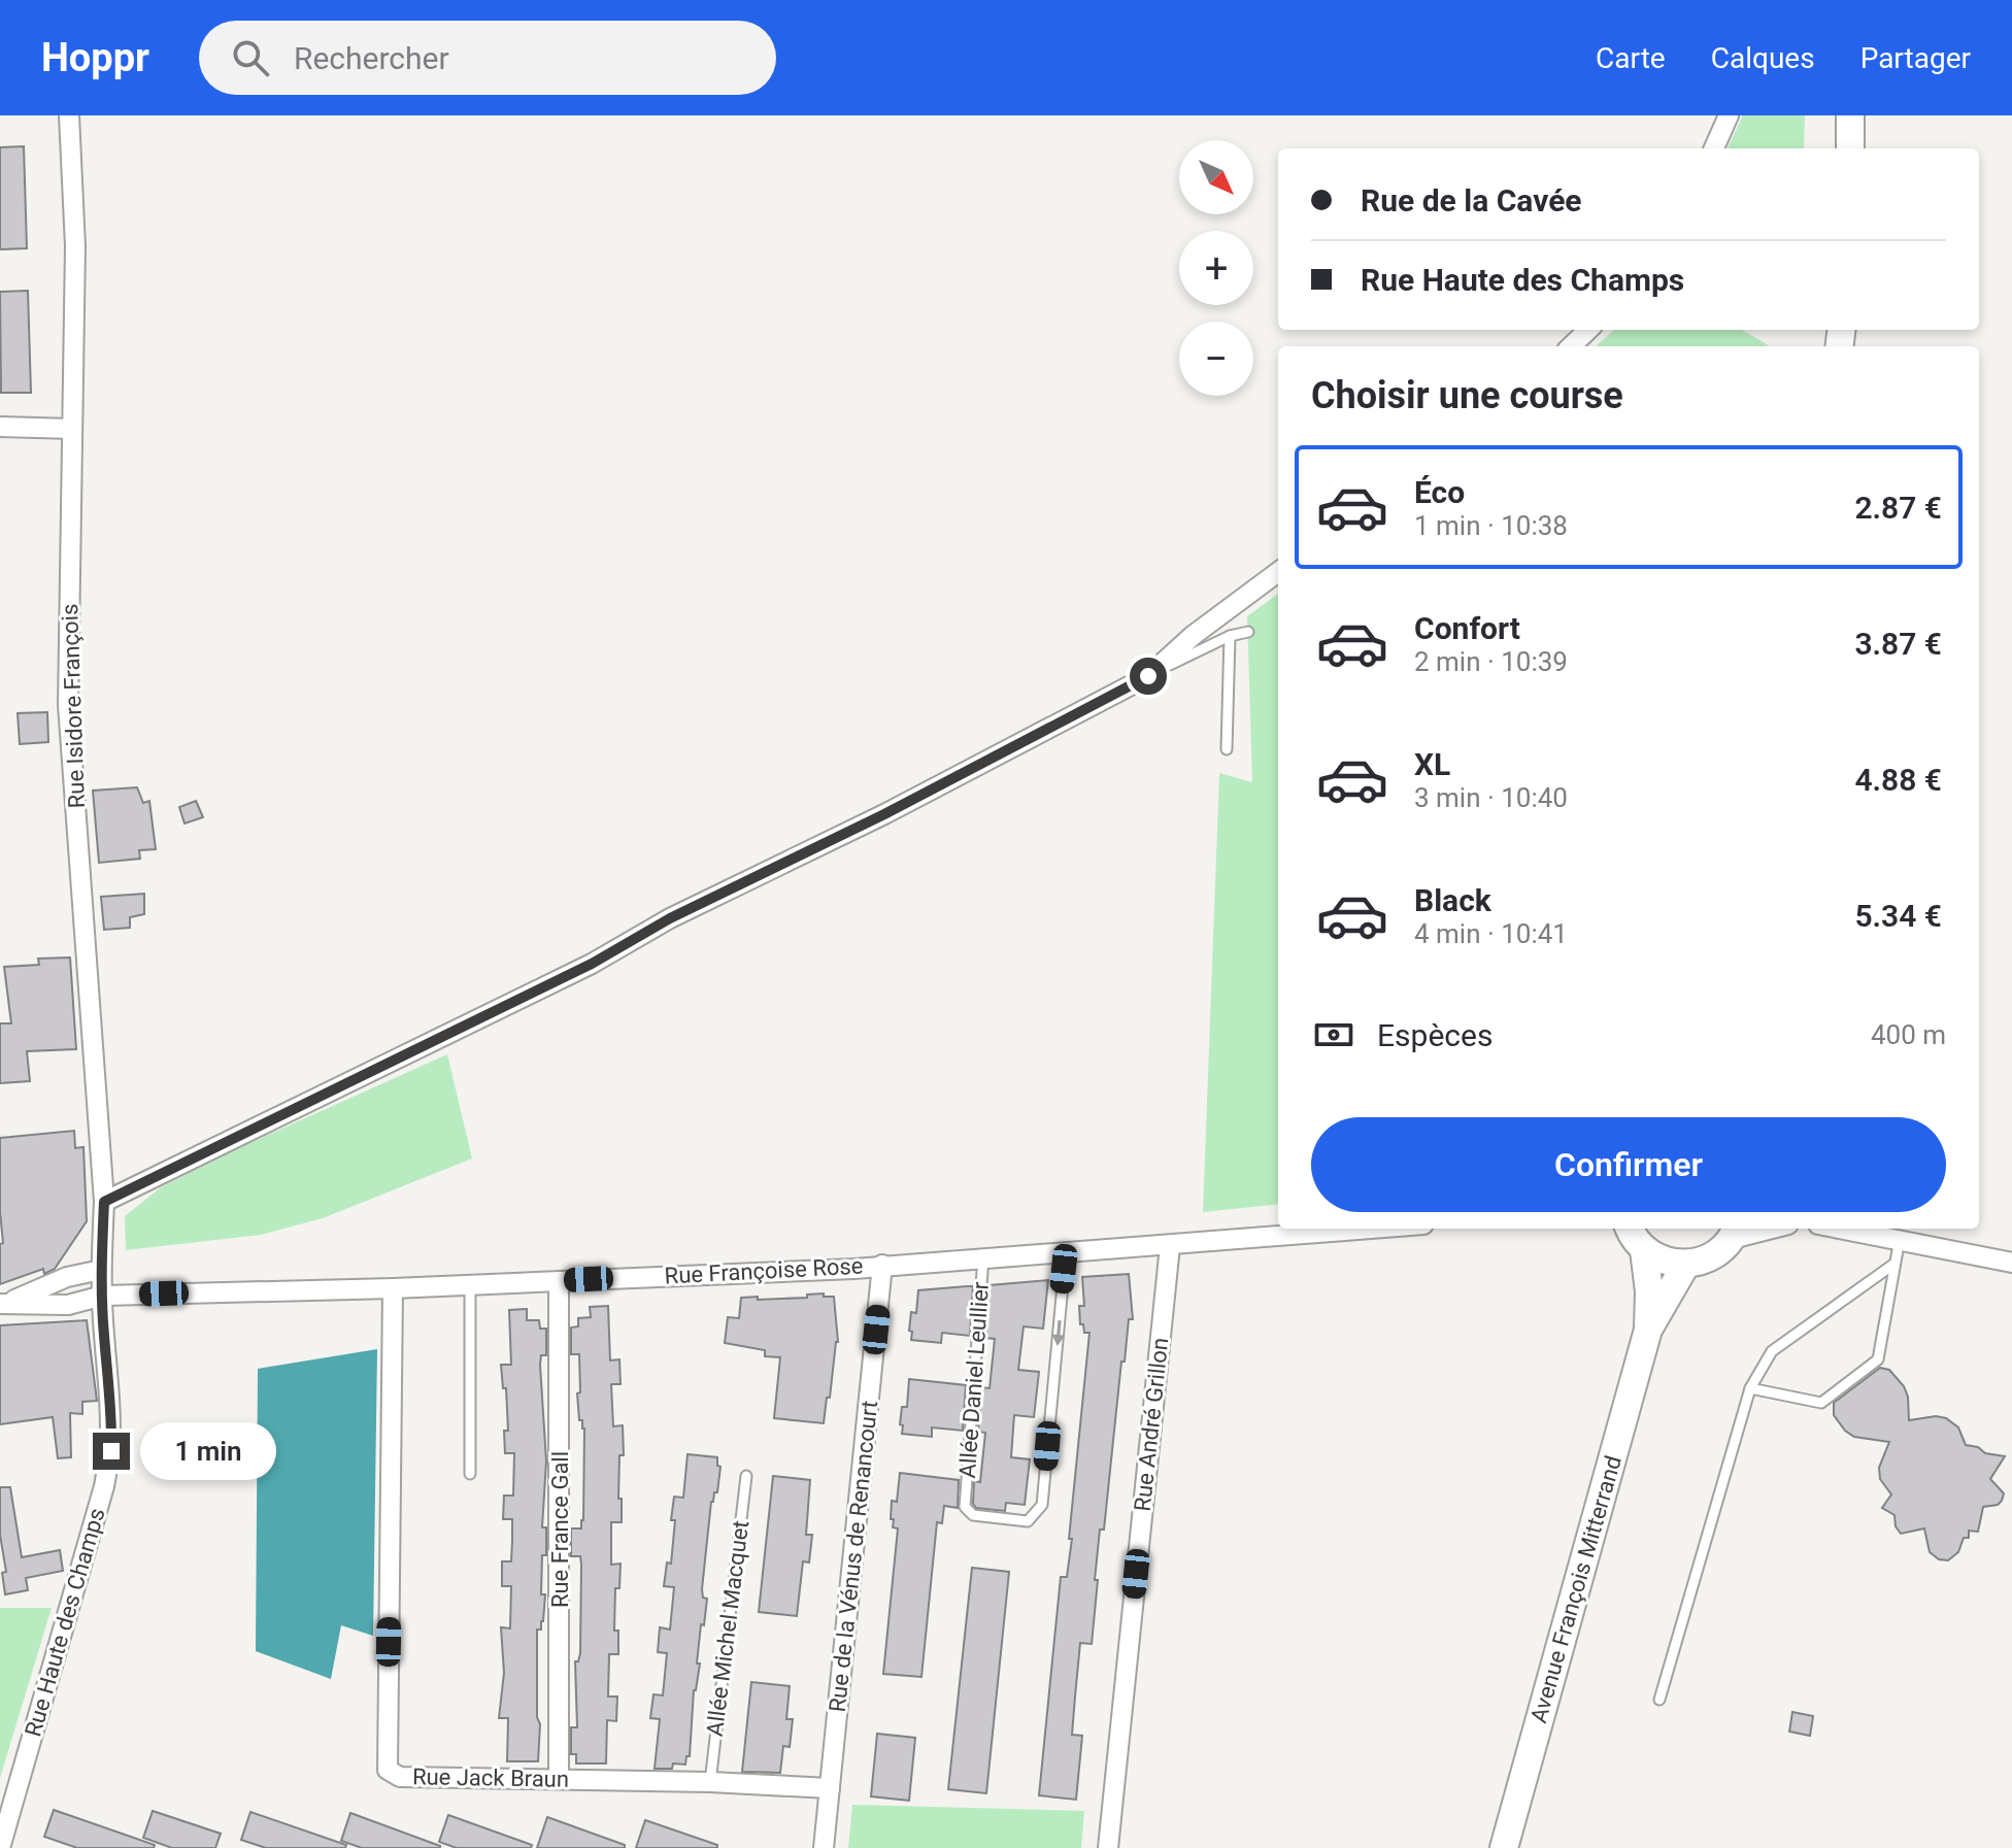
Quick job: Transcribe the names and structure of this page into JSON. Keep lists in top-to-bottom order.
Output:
{
  "streets": {
    "main road": ["Avenue François Mitterrand"],
    "street": [
      "Rue Isidore François",
      "Rue Françoise Rose",
      "Rue André Grillon",
      "Rue France Gall",
      "Rue de la Vénus de Renancourt",
      "Rue Haute des Champs",
      "Rue Jack Braun"
    ],
    "lane": ["Allée Daniel Leullier", "Allée Michel Macquet"]
  },
  "crossings": [
    ["Rue Isidore François", "Rue Françoise Rose"],
    ["Rue Isidore François", "Rue Haute des Champs"],
    ["Rue Françoise Rose", "Allée Daniel Leullier"],
    ["Rue Françoise Rose", "Rue André Grillon"],
    ["Rue Françoise Rose", "Rue France Gall"],
    ["Rue Françoise Rose", "Rue de la Vénus de Renancourt"],
    ["Rue Françoise Rose", "Rue Haute des Champs"],
    ["Rue Françoise Rose", "Rue Jack Braun"],
    ["Rue France Gall", "Rue Jack Braun"],
    ["Rue de la Vénus de Renancourt", "Rue Jack Braun"],
    ["Allée Michel Macquet", "Rue Jack Braun"]
  ],
  "north": "bottom right",
  "page": {
    "header": "Hoppr",
    "search": "Rechercher",
    "nav": ["Carte", "Calques", "Partager"],
    "map_buttons": ["+", "−"],
    "banner": ["Rue de la Cavée", "Rue Haute des Champs"],
    "heading": "Choisir une course",
    "list": [
      {
        "name": "Éco",
        "note": "1 min · 10:38",
        "value": "2.87 €"
      },
      {
        "name": "Confort",
        "note": "2 min · 10:39",
        "value": "3.87 €"
      },
      {
        "name": "XL",
        "note": "3 min · 10:40",
        "value": "4.88 €"
      },
      {
        "name": "Black",
        "note": "4 min · 10:41",
        "value": "5.34 €"
      }
    ],
    "pay": ["Espèces", "400 m"],
    "buttons": "Confirmer",
    "bubble": "1 min"
  }
}
